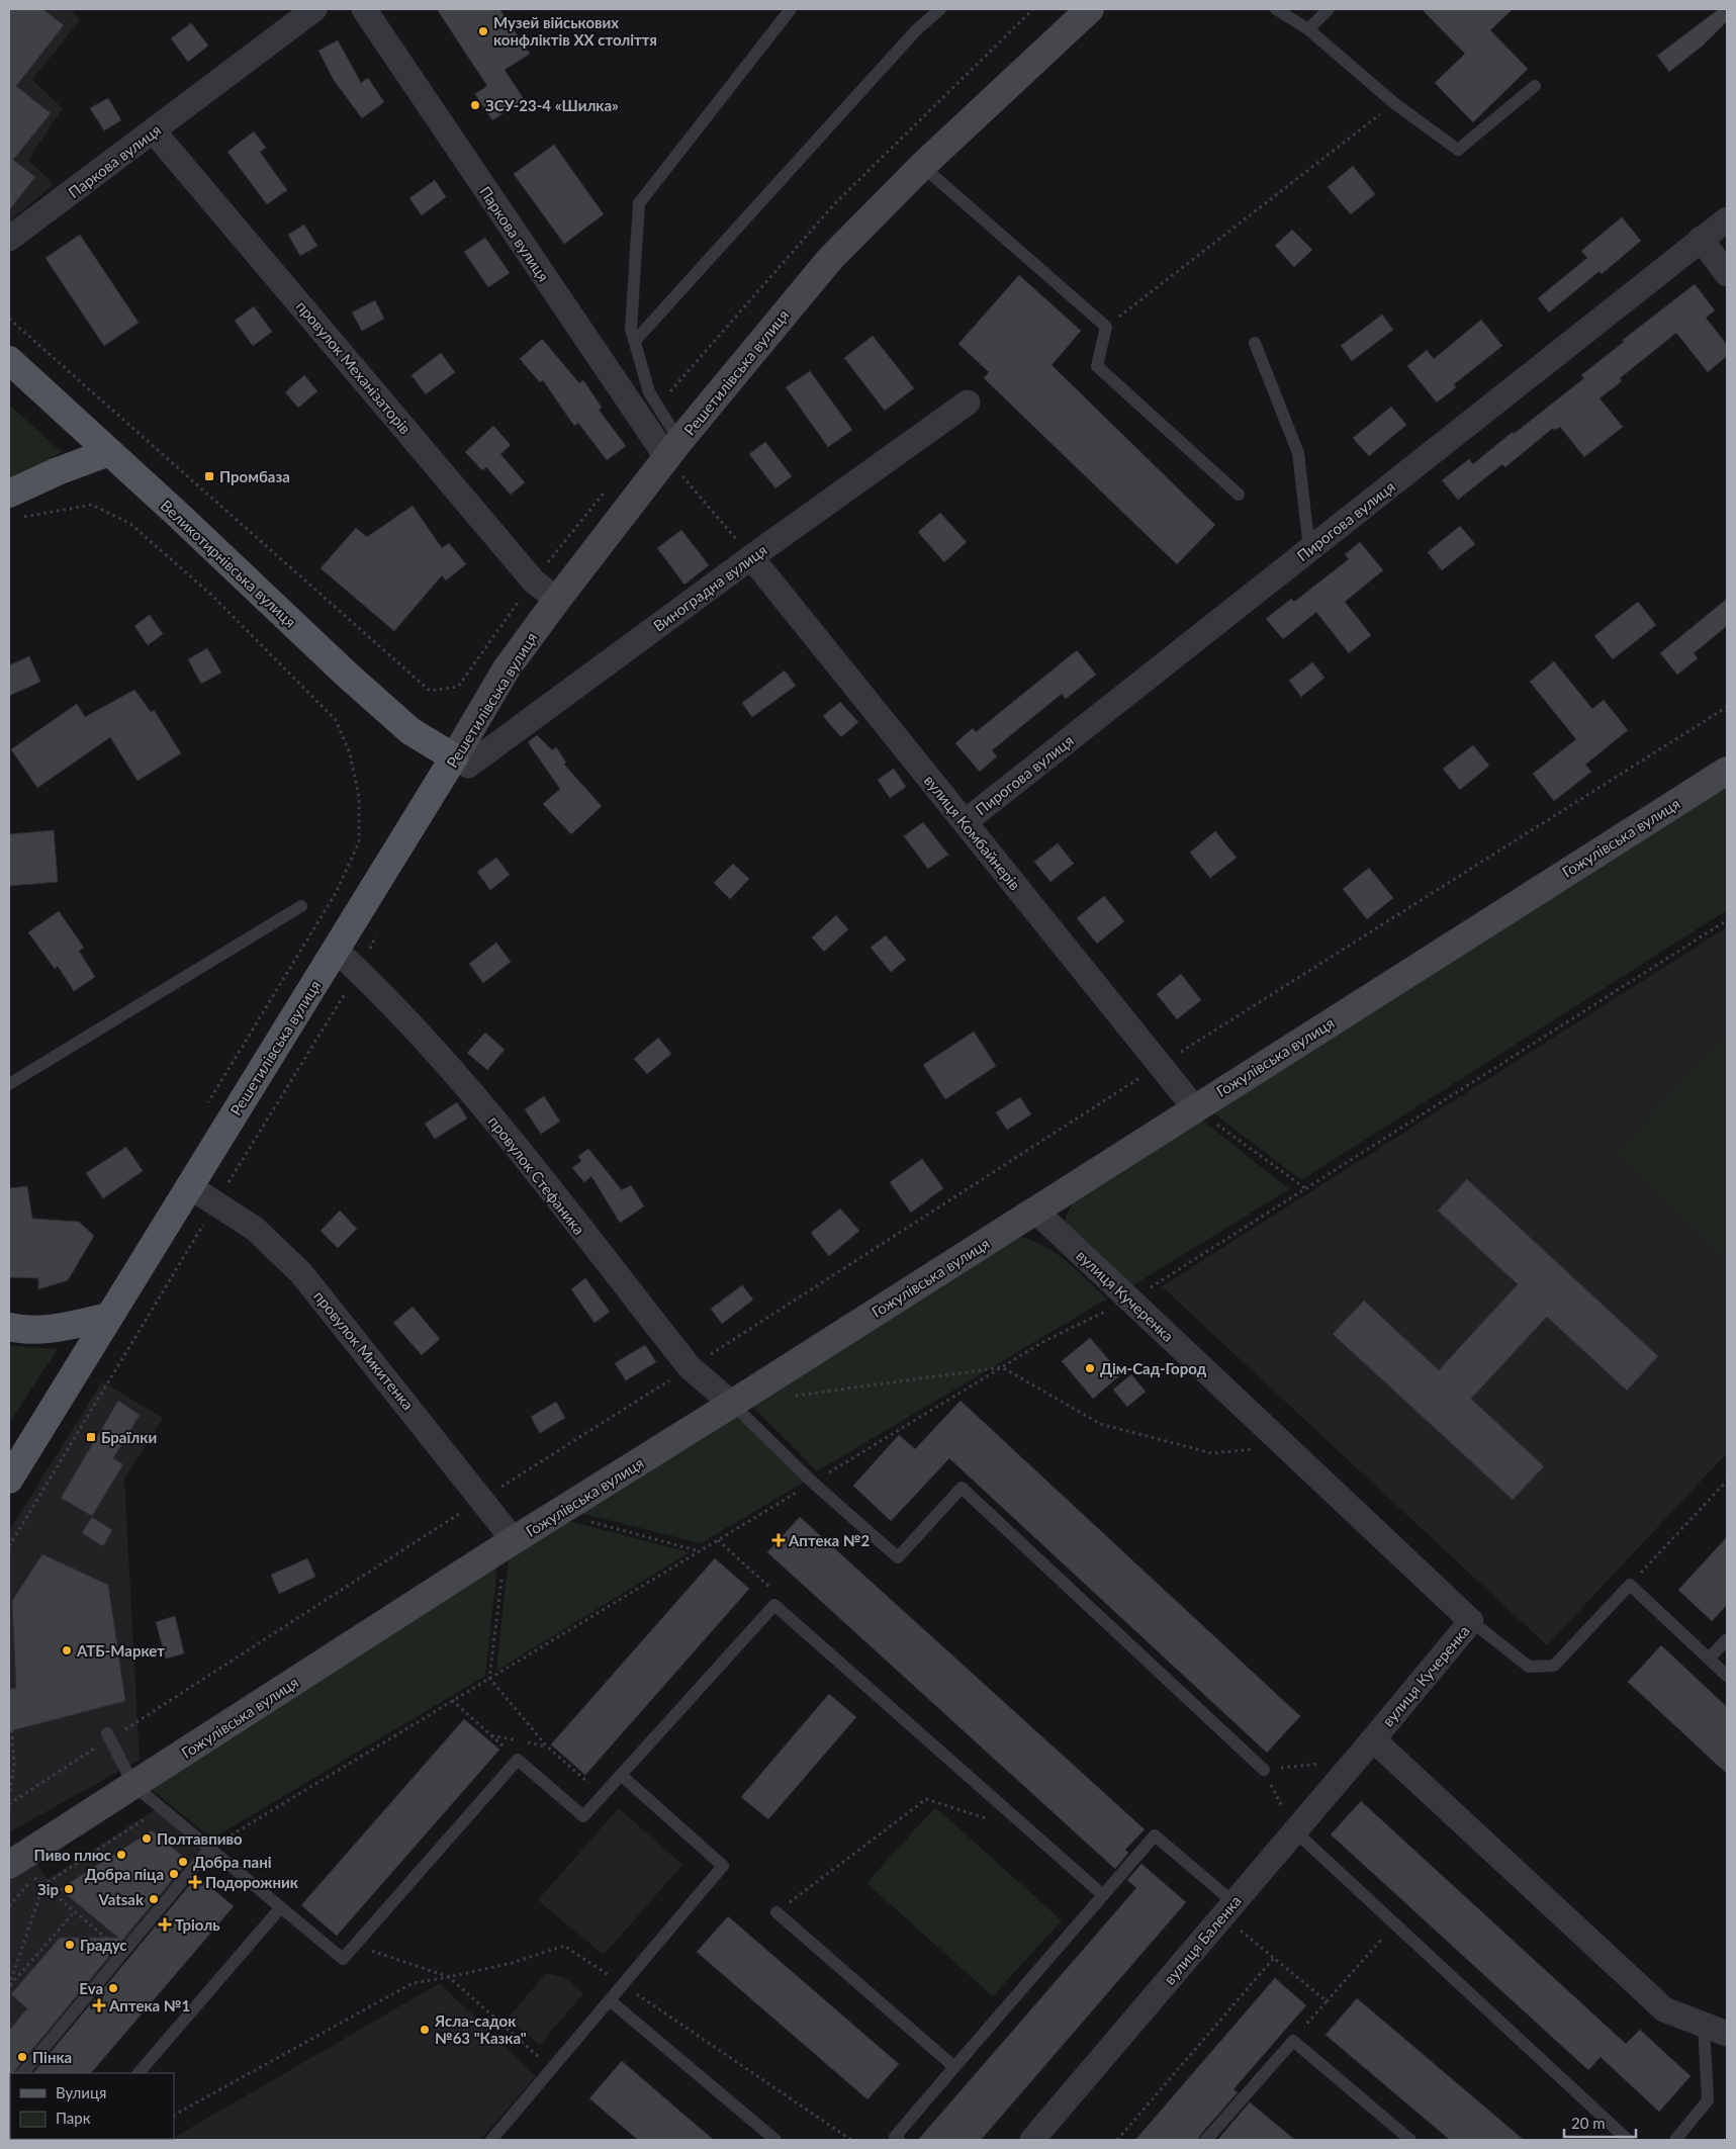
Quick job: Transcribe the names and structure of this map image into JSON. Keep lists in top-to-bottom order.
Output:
{
  "streets": {
    "main road": ["Решетилівська вулиця", "Великотирнівська вулиця"],
    "street": [
      "Паркова вулиця",
      "провулок Механізаторів",
      "Пирогова вулиця",
      "Виноградна вулиця",
      "вулиця Комбайнерів",
      "Гожулівська вулиця",
      "провулок Стефаника",
      "вулиця Кучеренка",
      "провулок Микитенка",
      "вулиця Баленка"
    ]
  },
  "crossings": [
    ["Паркова вулиця", "провулок Механізаторів"],
    ["Паркова вулиця", "Решетилівська вулиця"],
    ["провулок Механізаторів", "Решетилівська вулиця"],
    ["Решетилівська вулиця", "Великотирнівська вулиця"],
    ["Решетилівська вулиця", "Виноградна вулиця"],
    ["Решетилівська вулиця", "провулок Стефаника"],
    ["Решетилівська вулиця", "провулок Микитенка"],
    ["Пирогова вулиця", "вулиця Комбайнерів"],
    ["Великотирнівська вулиця", "Виноградна вулиця"],
    ["Виноградна вулиця", "вулиця Комбайнерів"],
    ["вулиця Комбайнерів", "Гожулівська вулиця"],
    ["Гожулівська вулиця", "провулок Стефаника"],
    ["Гожулівська вулиця", "вулиця Кучеренка"],
    ["Гожулівська вулиця", "провулок Микитенка"],
    ["вулиця Кучеренка", "вулиця Баленка"]
  ],
  "places": {
    "other": [
      "Музей військових конфліктів ХХ століття",
      "ЗСУ-23-4 «Шилка»",
      "Дім-Сад-Город",
      "АТБ-Маркет",
      "Полтавпиво",
      "Пиво плюс",
      "Добра пані",
      "Добра піца",
      "Зір",
      "Vatsak",
      "Градус",
      "Eva",
      "Ясла-садок №63 \"Казка\"",
      "Пінка"
    ],
    "transit": ["Промбаза", "Браїлки"],
    "health": [
      "Аптека №2",
      "Подорожник",
      "Тріоль",
      "Аптека №1"
    ]
  },
  "legend": ["Вулиця", "Парк"],
  "scale_bar": "20 m"
}
